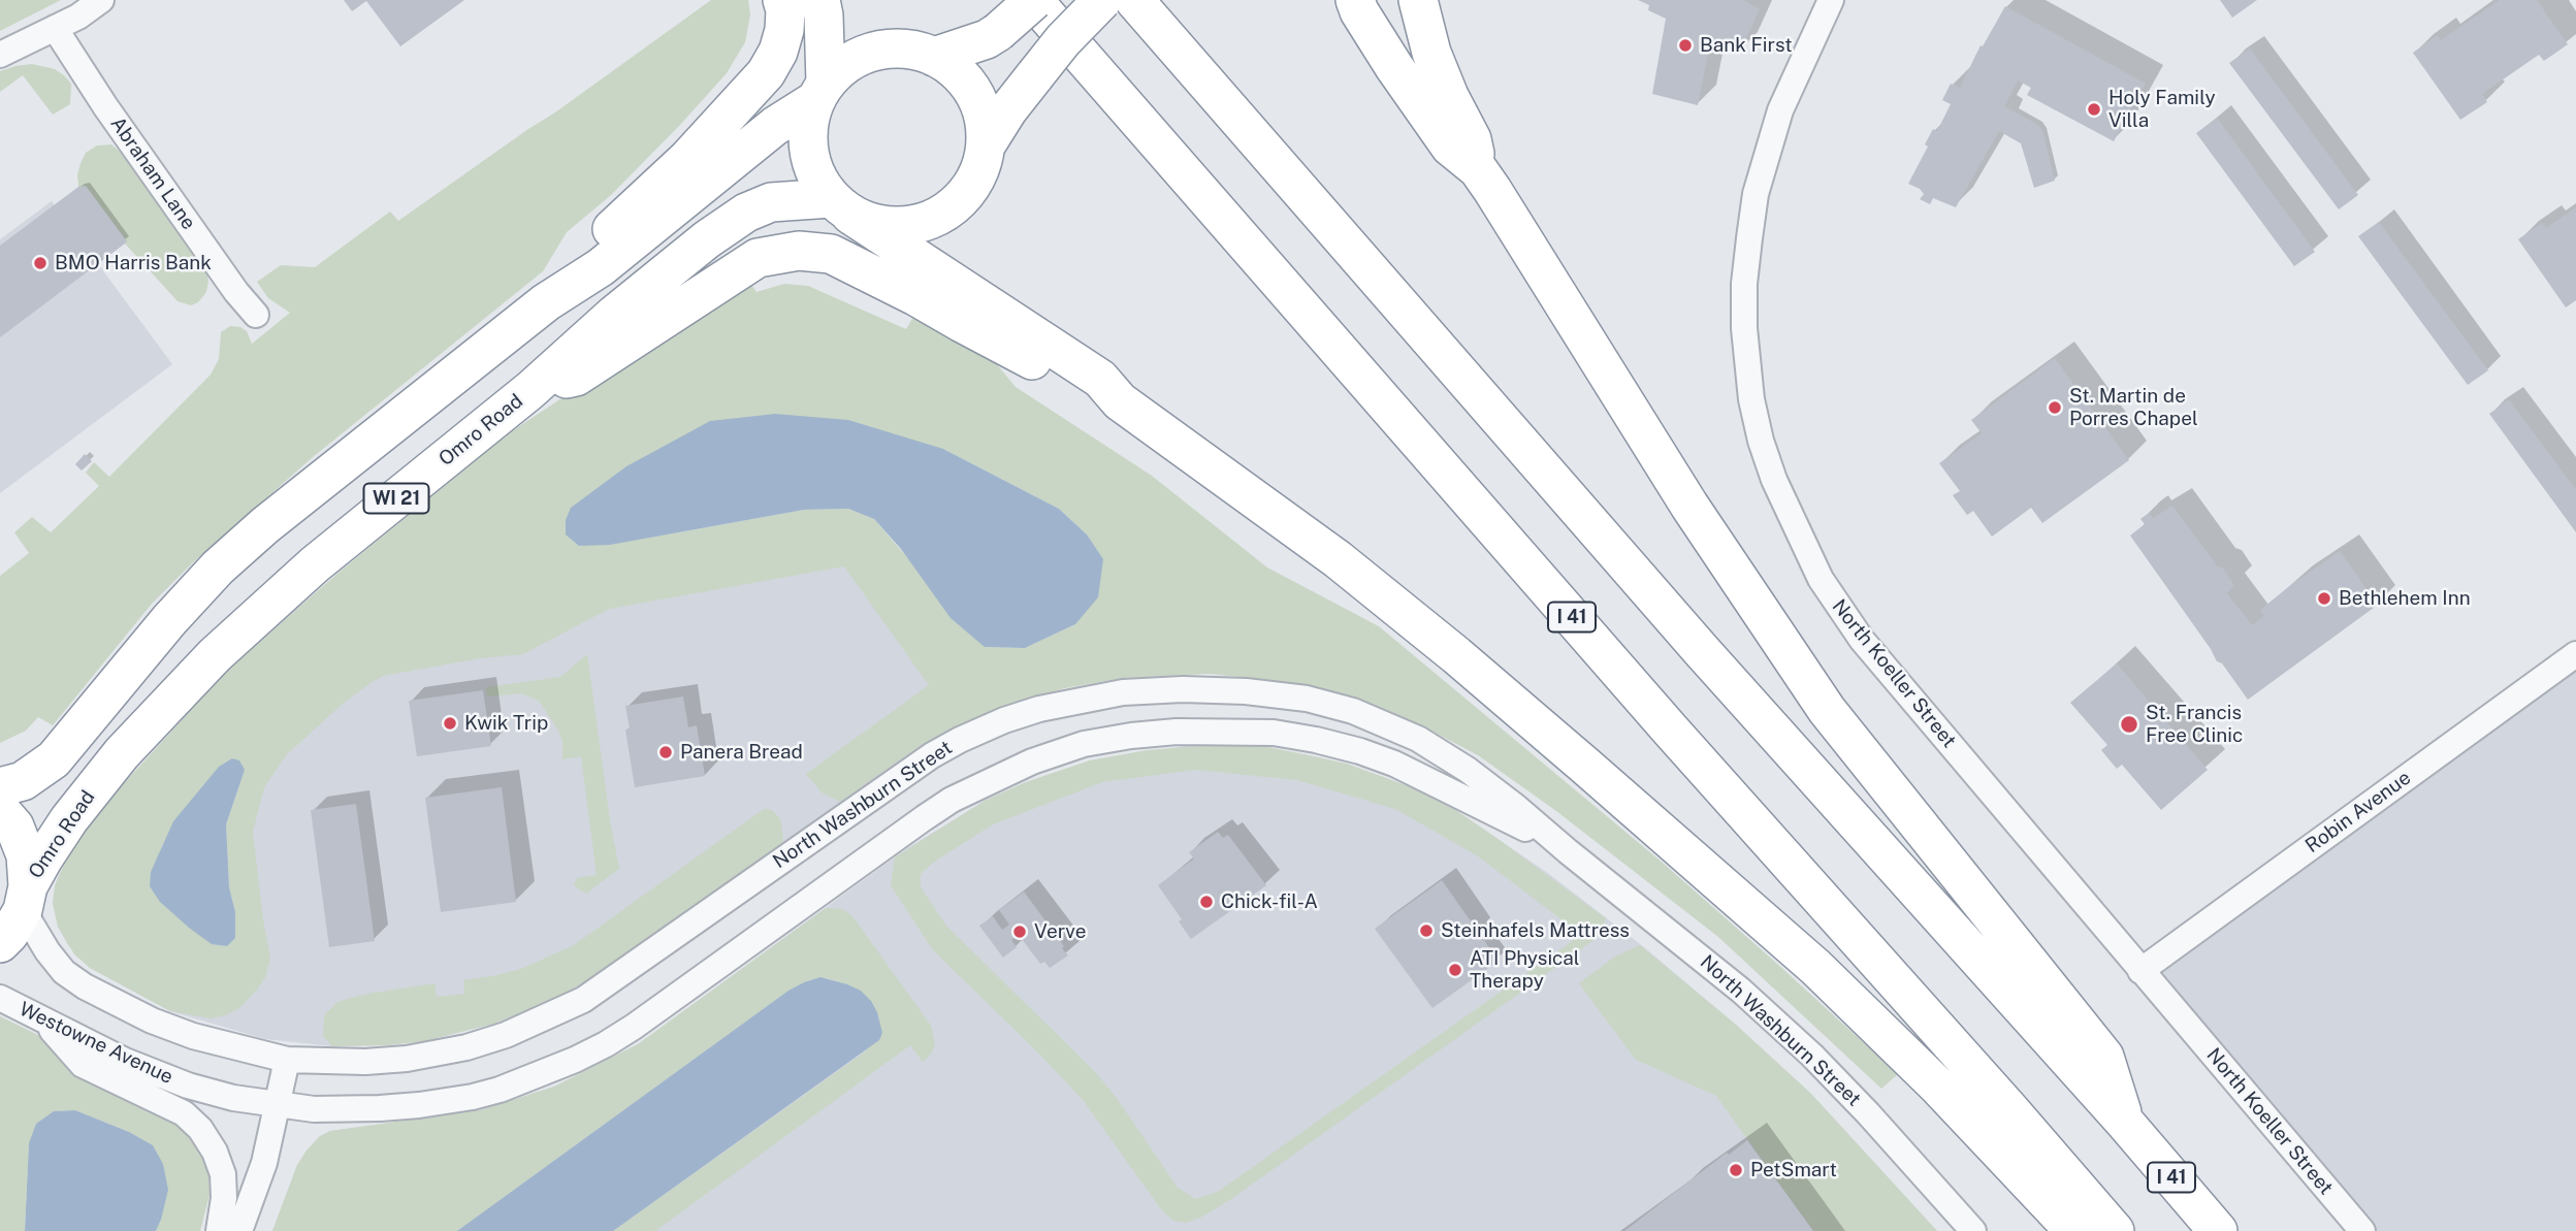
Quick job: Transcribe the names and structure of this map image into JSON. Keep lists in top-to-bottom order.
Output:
{
  "streets": {
    "highway": ["Omro Road", "WI 21", "I 41"],
    "street": [
      "Abraham Lane",
      "North Koeller Street",
      "North Washburn Street",
      "Robin Avenue",
      "Westowne Avenue"
    ]
  },
  "crossings": [
    ["Omro Road", "WI 21"],
    ["North Koeller Street", "Robin Avenue"],
    ["North Washburn Street", "Westowne Avenue"]
  ],
  "places": [
    "Bank First",
    "Holy Family Villa",
    "BMO Harris Bank",
    "St. Martin de Porres Chapel",
    "Bethlehem Inn",
    "Kwik Trip",
    "St. Francis Free Clinic",
    "Panera Bread",
    "Chick-fil-A",
    "Steinhafels Mattress",
    "Verve",
    "ATI Physical Therapy",
    "PetSmart"
  ]
}
